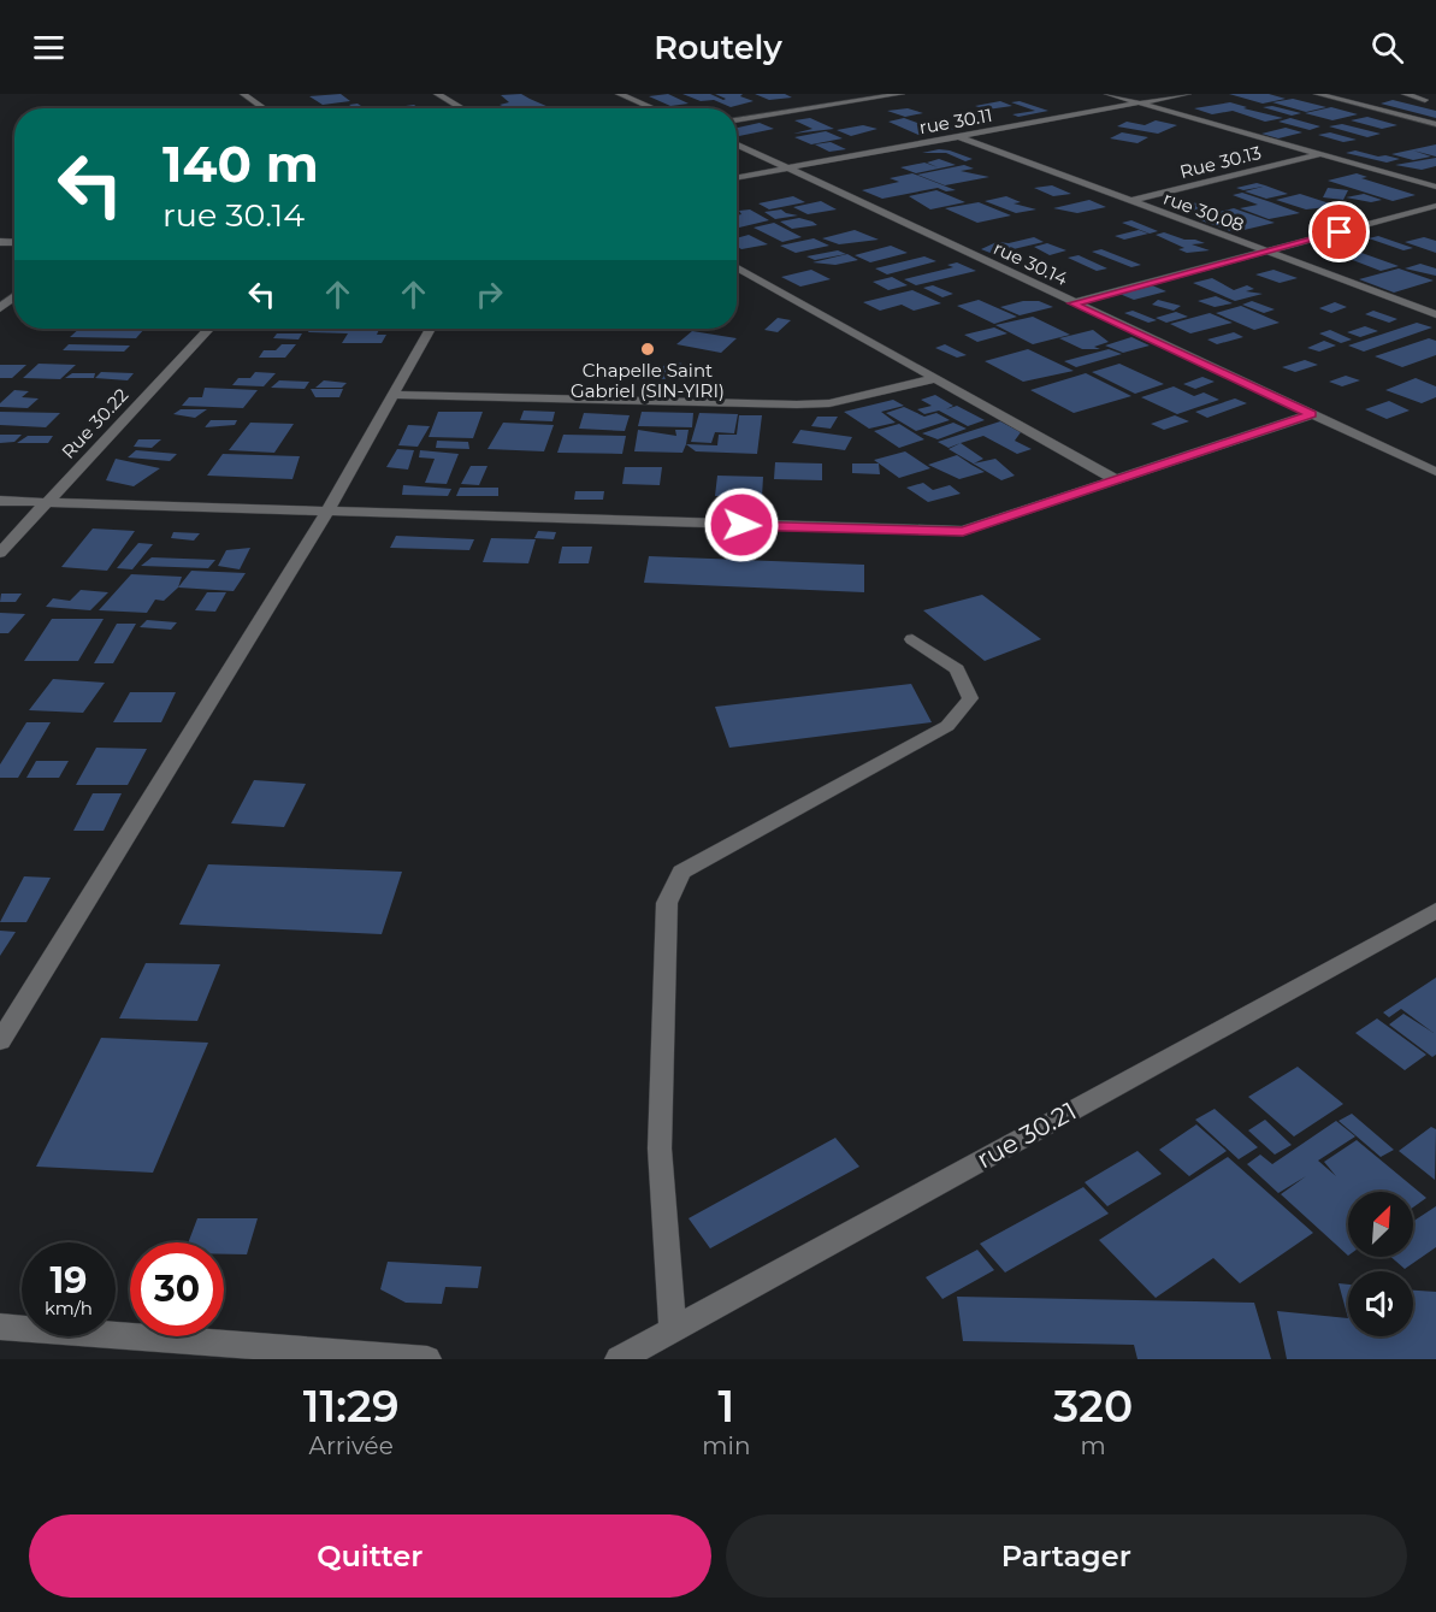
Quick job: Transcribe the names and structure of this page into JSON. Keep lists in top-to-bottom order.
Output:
{
  "streets": {
    "street": [
      "rue 30.11",
      "Rue 30.13",
      "rue 30.08",
      "rue 30.14",
      "Rue 30.22",
      "rue 30.21"
    ]
  },
  "crossings": [
    ["rue 30.11", "rue 30.08"],
    ["rue 30.11", "rue 30.14"],
    ["Rue 30.13", "rue 30.08"]
  ],
  "places": ["Chapelle Saint Gabriel (SIN-YIRI)"],
  "north": "top right",
  "page": {
    "header": "Routely",
    "turn": ["140 m", "rue 30.14"],
    "speed": "19 km/h",
    "limit": "30",
    "eta": [
      "11:29",
      "Arrivée",
      "1",
      "min",
      "320",
      "m"
    ],
    "buttons": ["Quitter", "Partager"]
  }
}
